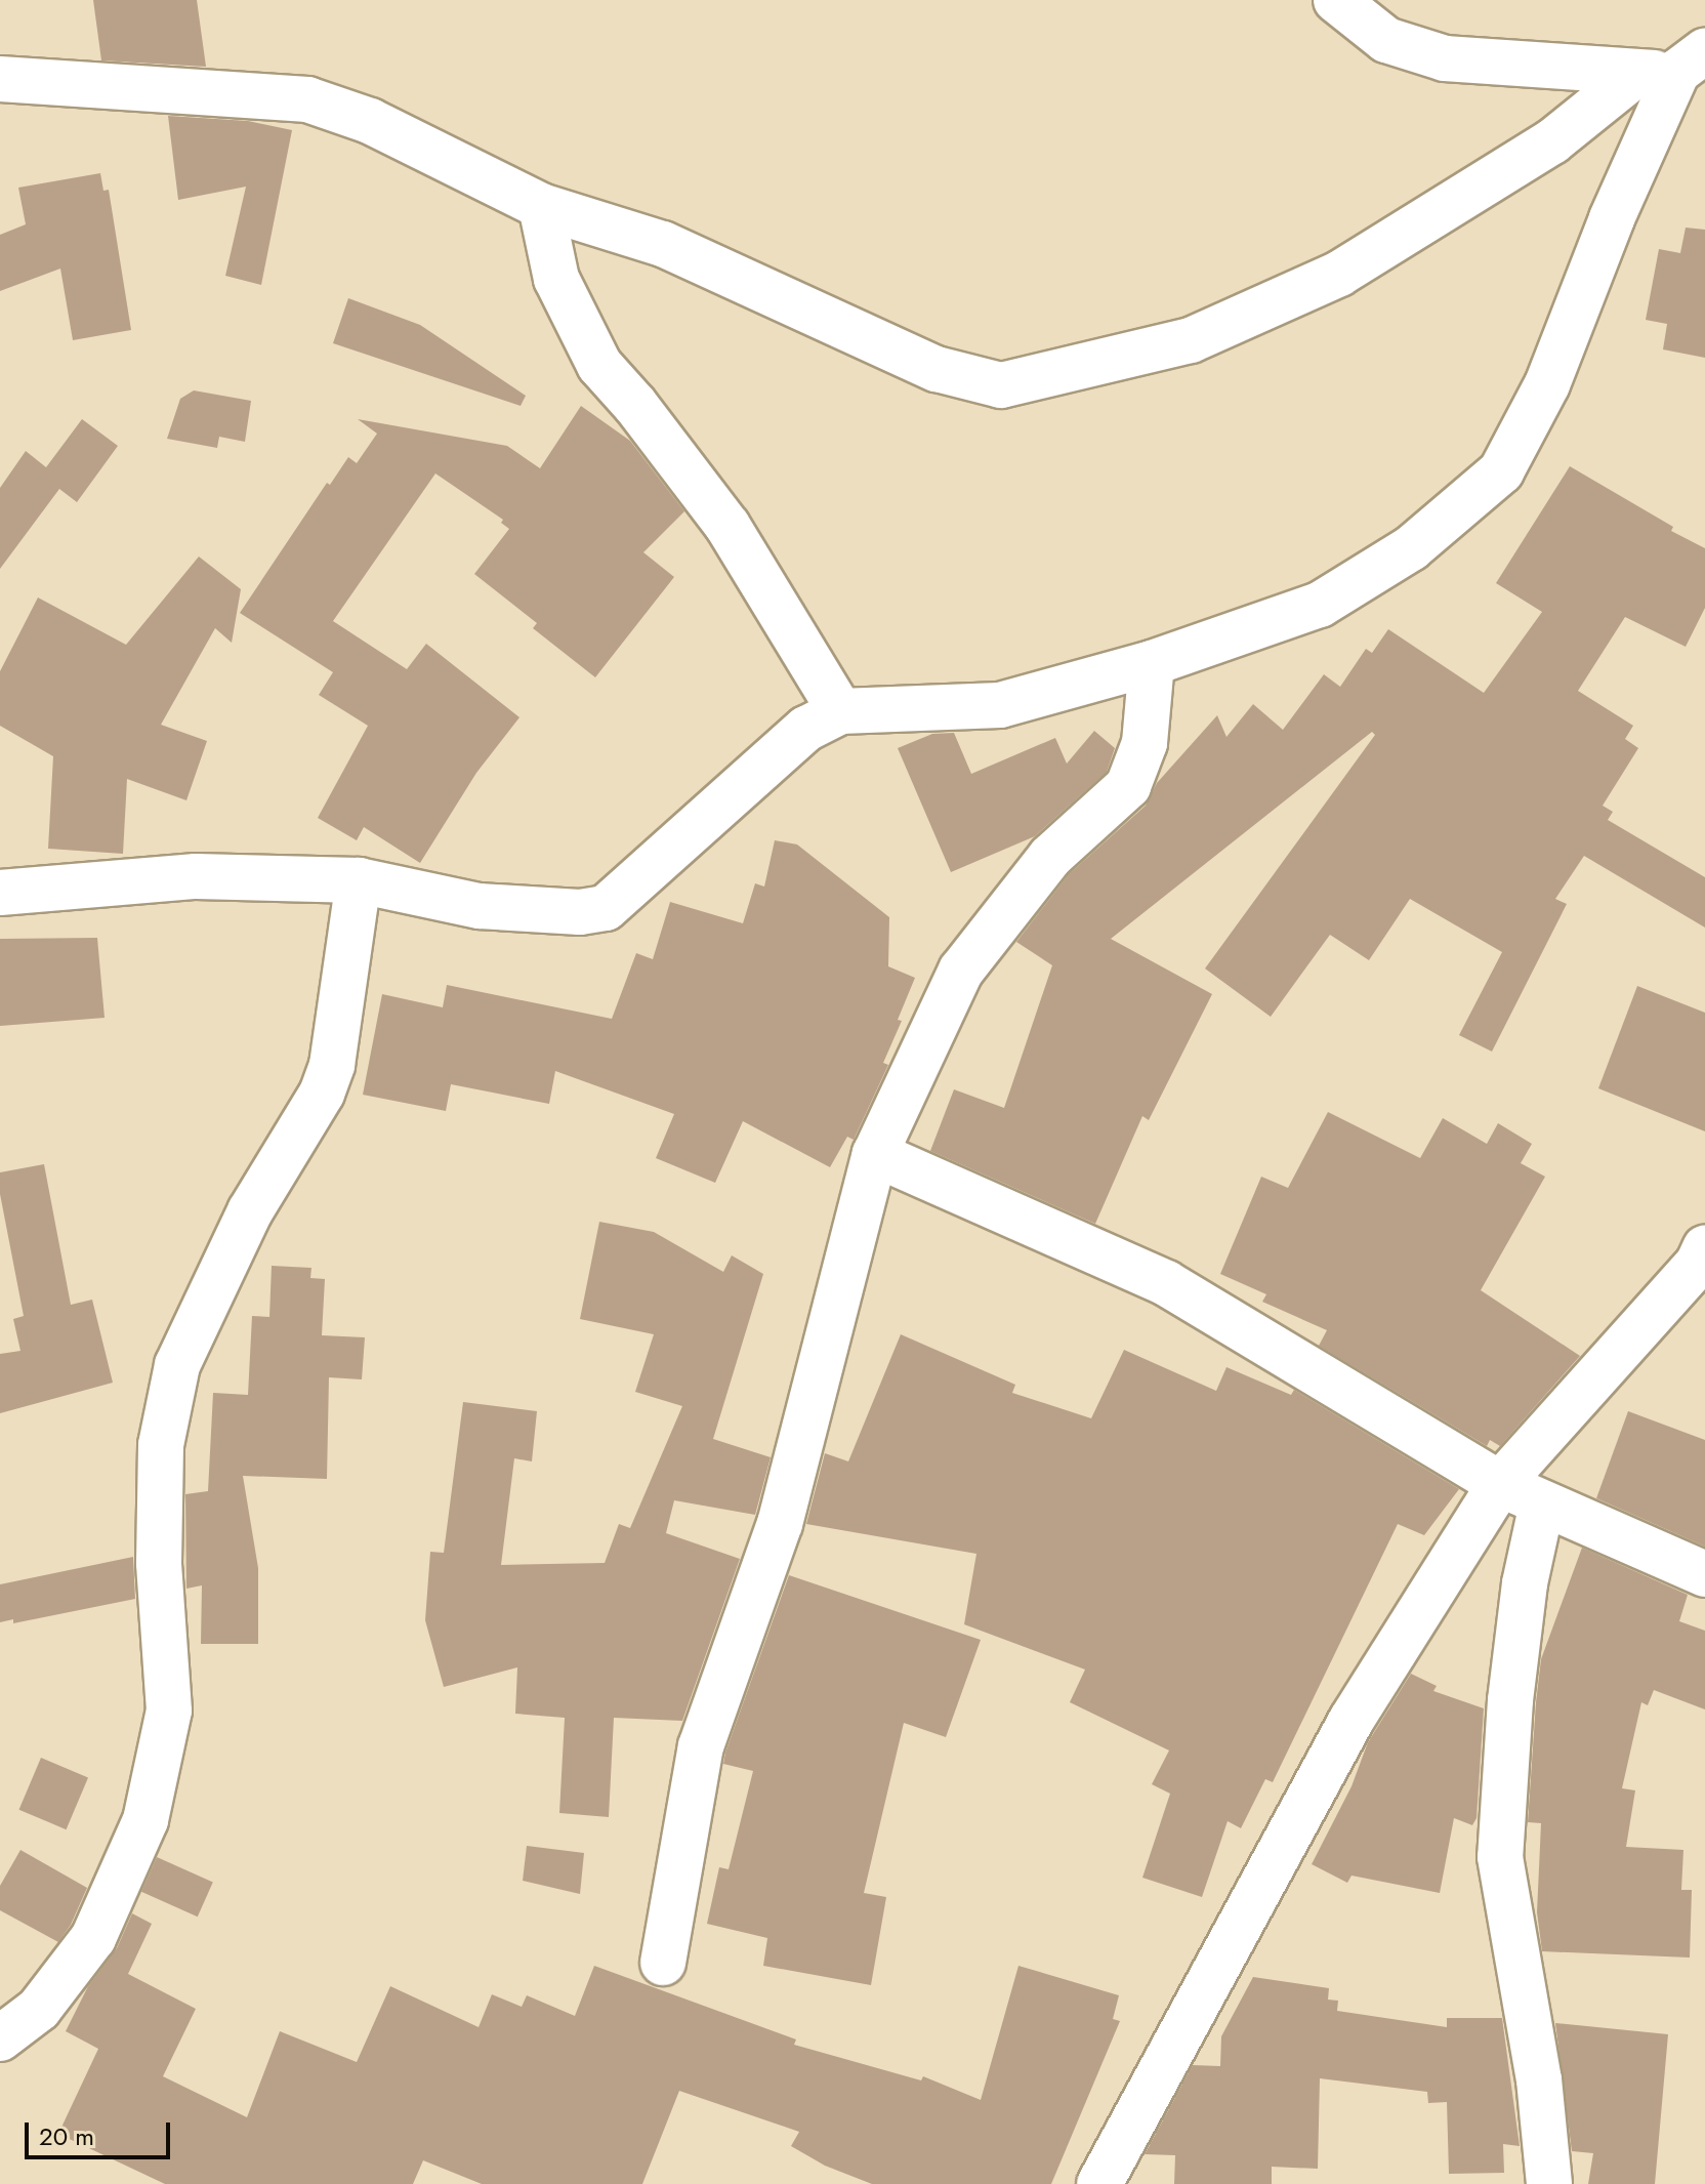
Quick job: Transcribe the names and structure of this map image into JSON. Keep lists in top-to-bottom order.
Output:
{
  "scale_bar": "20 m"
}
